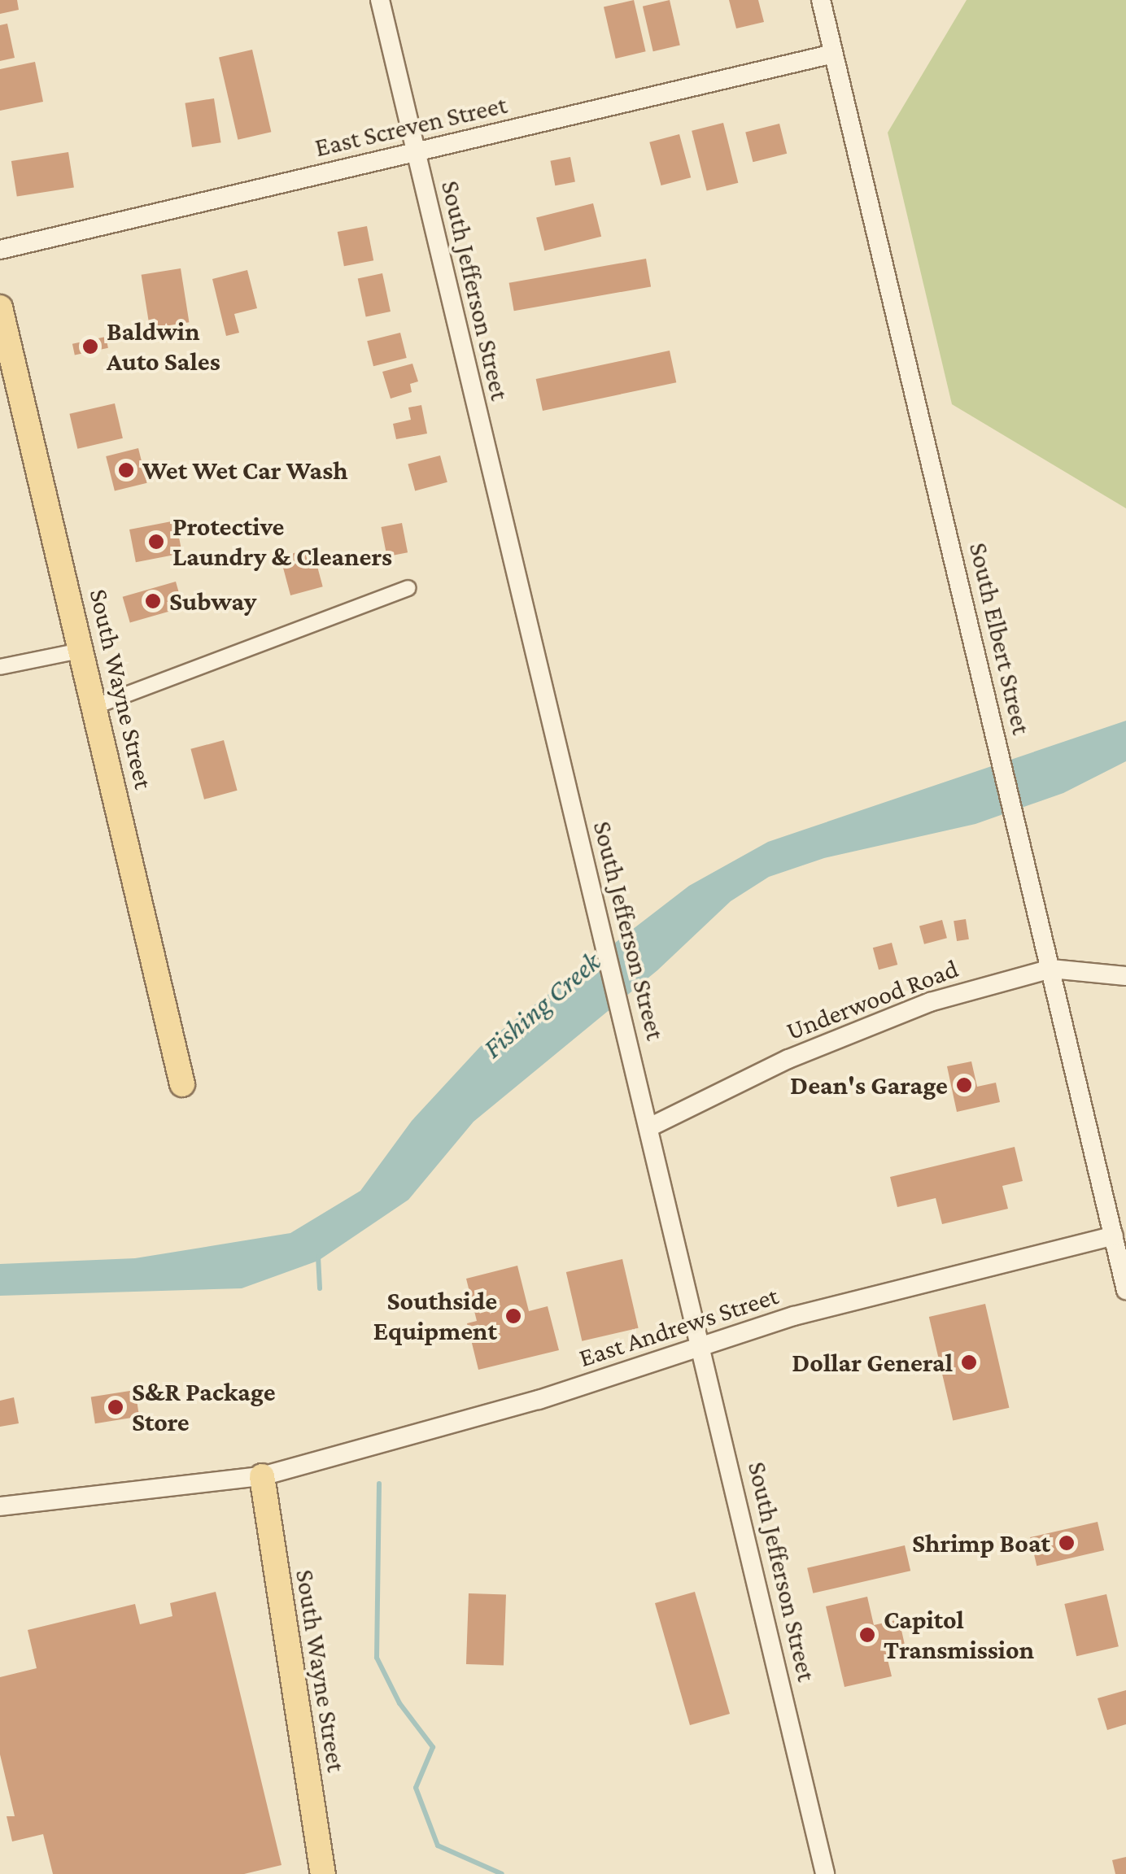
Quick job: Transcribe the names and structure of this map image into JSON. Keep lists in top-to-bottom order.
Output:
{
  "streets": {
    "main road": ["South Wayne Street"],
    "street": [
      "East Screven Street",
      "South Jefferson Street",
      "South Elbert Street",
      "Underwood Road",
      "East Andrews Street"
    ]
  },
  "crossings": [
    ["East Screven Street", "South Jefferson Street"],
    ["East Screven Street", "South Elbert Street"],
    ["South Jefferson Street", "Underwood Road"],
    ["South Jefferson Street", "East Andrews Street"],
    ["South Elbert Street", "Underwood Road"],
    ["South Elbert Street", "East Andrews Street"],
    ["South Wayne Street", "East Andrews Street"]
  ],
  "water": ["Fishing Creek"],
  "places": [
    "Baldwin Auto Sales",
    "Wet Wet Car Wash",
    "Protective Laundry & Cleaners",
    "Subway",
    "Dean's Garage",
    "Southside Equipment",
    "Dollar General",
    "S&R Package Store",
    "Shrimp Boat",
    "Capitol Transmission"
  ]
}
